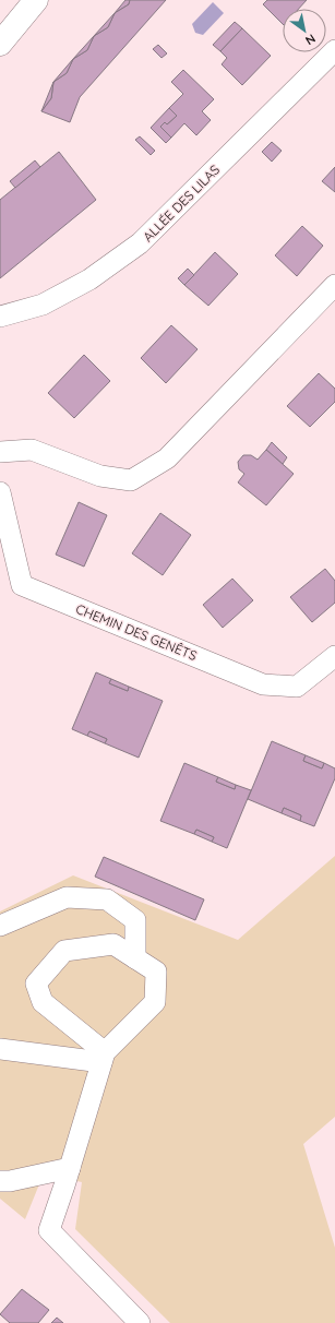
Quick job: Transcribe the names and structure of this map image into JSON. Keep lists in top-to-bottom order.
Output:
{
  "streets": {
    "street": ["ALLÉE DES LILAS", "CHEMIN DES GENÊTS"]
  },
  "north": "bottom right"
}
